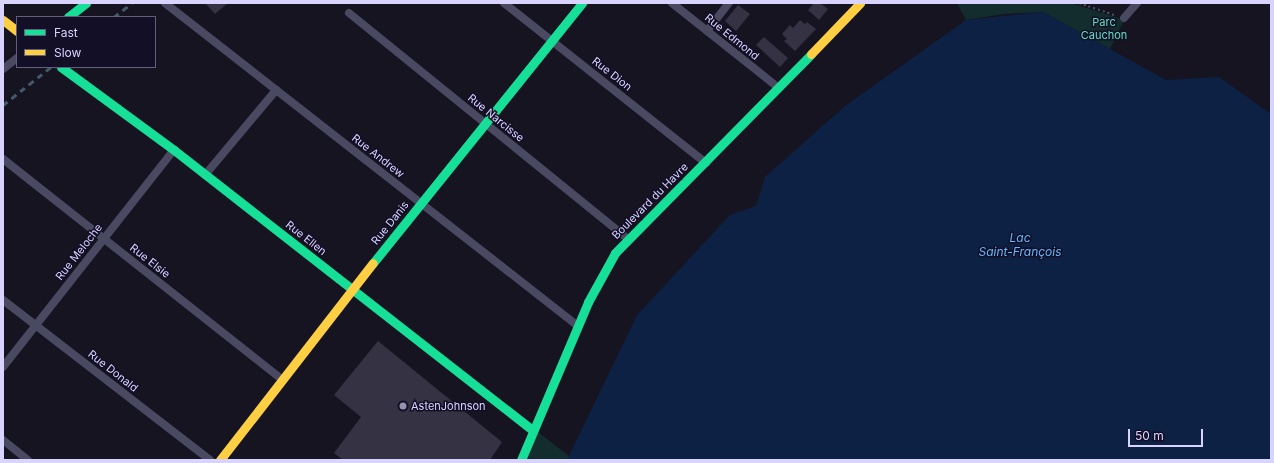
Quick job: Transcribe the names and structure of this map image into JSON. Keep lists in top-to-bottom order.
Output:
{
  "streets": {
    "street": [
      "Rue Edmond",
      "Rue Dion",
      "Rue Narcisse",
      "Rue Andrew",
      "Boulevard du Havre",
      "Rue Danis",
      "Rue Ellen",
      "Rue Meloche",
      "Rue Elsie",
      "Rue Donald"
    ]
  },
  "crossings": [
    ["Rue Edmond", "Boulevard du Havre"],
    ["Rue Dion", "Boulevard du Havre"],
    ["Rue Dion", "Rue Danis"],
    ["Rue Narcisse", "Boulevard du Havre"],
    ["Rue Narcisse", "Rue Danis"],
    ["Rue Andrew", "Boulevard du Havre"],
    ["Rue Andrew", "Rue Danis"],
    ["Boulevard du Havre", "Rue Ellen"],
    ["Rue Danis", "Rue Ellen"],
    ["Rue Danis", "Rue Elsie"],
    ["Rue Ellen", "Rue Meloche"],
    ["Rue Meloche", "Rue Elsie"],
    ["Rue Meloche", "Rue Donald"]
  ],
  "water": ["Lac Saint-François"],
  "parks": ["Parc Cauchon"],
  "places": ["AstenJohnson"],
  "legend": ["Fast", "Slow"],
  "scale_bar": "50 m"
}
